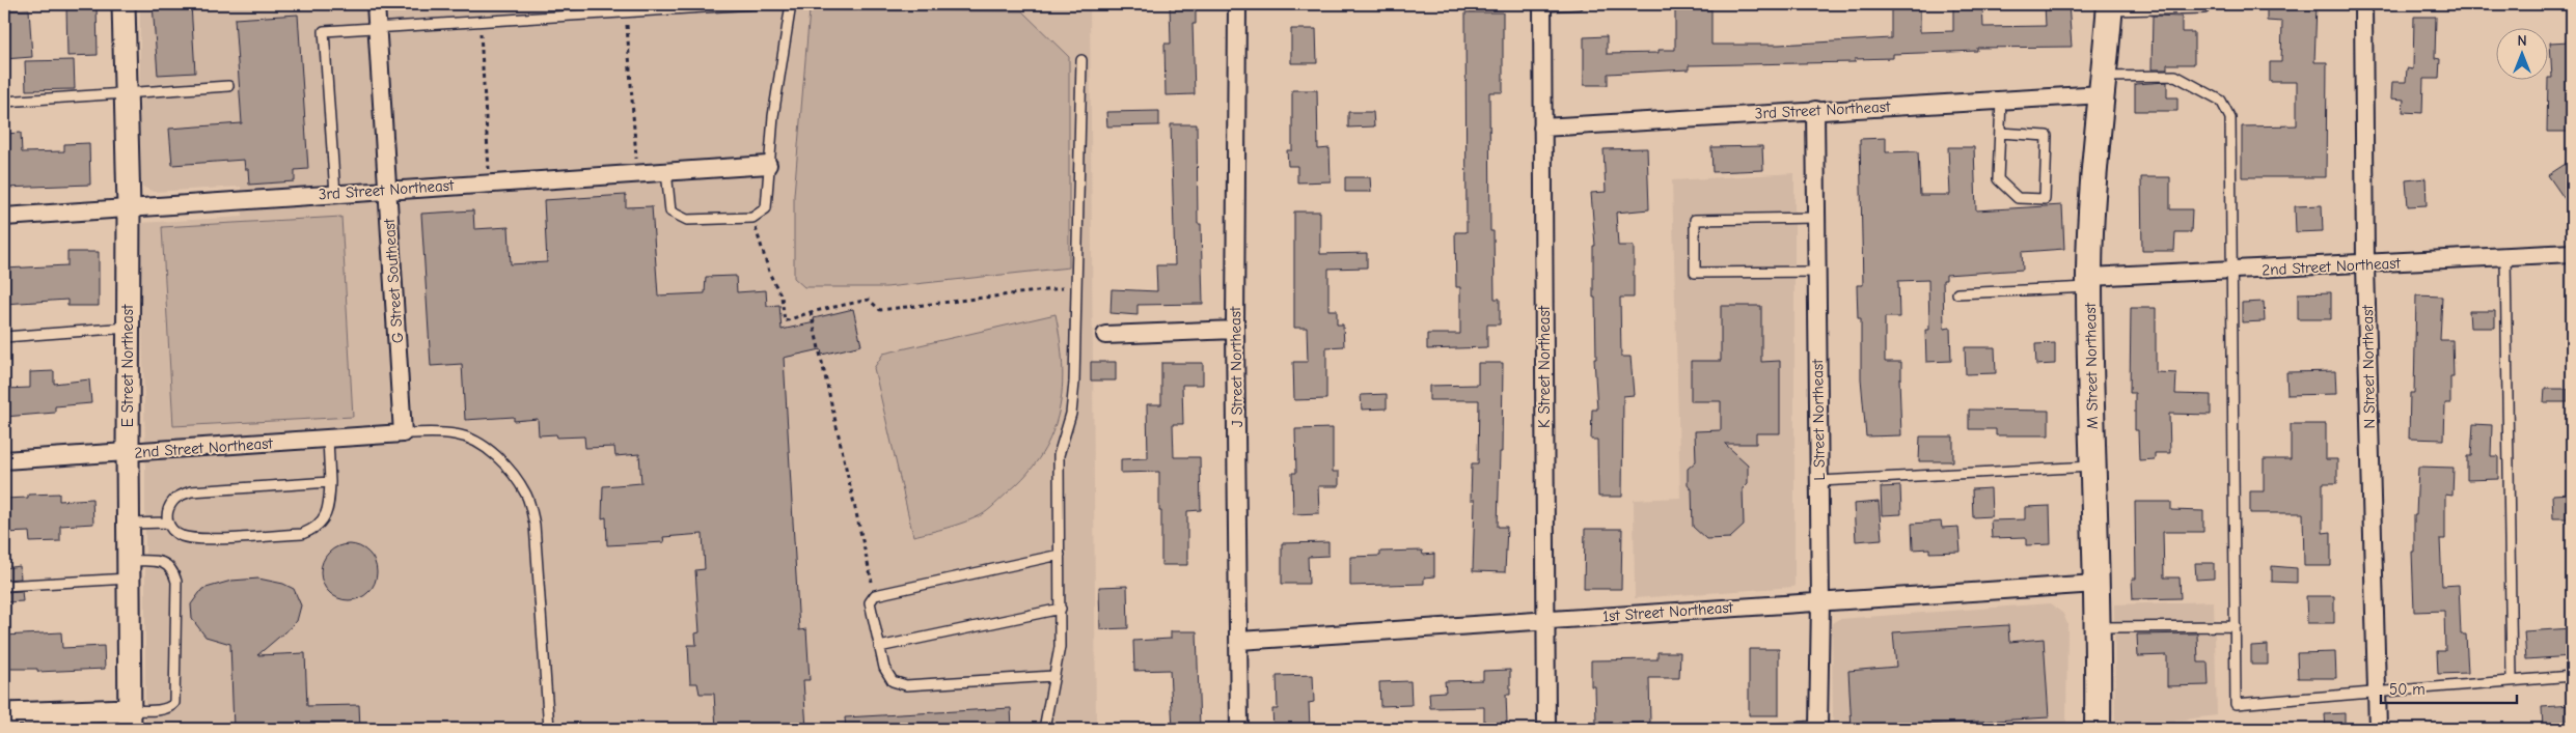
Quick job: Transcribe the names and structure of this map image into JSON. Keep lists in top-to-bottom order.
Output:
{
  "streets": {
    "main road": ["M Street Northeast"],
    "street": [
      "3rd Street Northeast",
      "2nd Street Northeast",
      "G Street Southeast",
      "E Street Northeast",
      "J Street Northeast",
      "K Street Northeast",
      "N Street Northeast",
      "L Street Northeast",
      "1st Street Northeast"
    ]
  },
  "crossings": [
    ["3rd Street Northeast", "G Street Southeast"],
    ["3rd Street Northeast", "E Street Northeast"],
    ["3rd Street Northeast", "M Street Northeast"],
    ["3rd Street Northeast", "K Street Northeast"],
    ["3rd Street Northeast", "L Street Northeast"],
    ["2nd Street Northeast", "G Street Southeast"],
    ["2nd Street Northeast", "E Street Northeast"],
    ["2nd Street Northeast", "M Street Northeast"],
    ["2nd Street Northeast", "N Street Northeast"],
    ["M Street Northeast", "1st Street Northeast"],
    ["J Street Northeast", "1st Street Northeast"],
    ["K Street Northeast", "1st Street Northeast"],
    ["L Street Northeast", "1st Street Northeast"]
  ],
  "scale_bar": "50 m",
  "north": "top"
}
